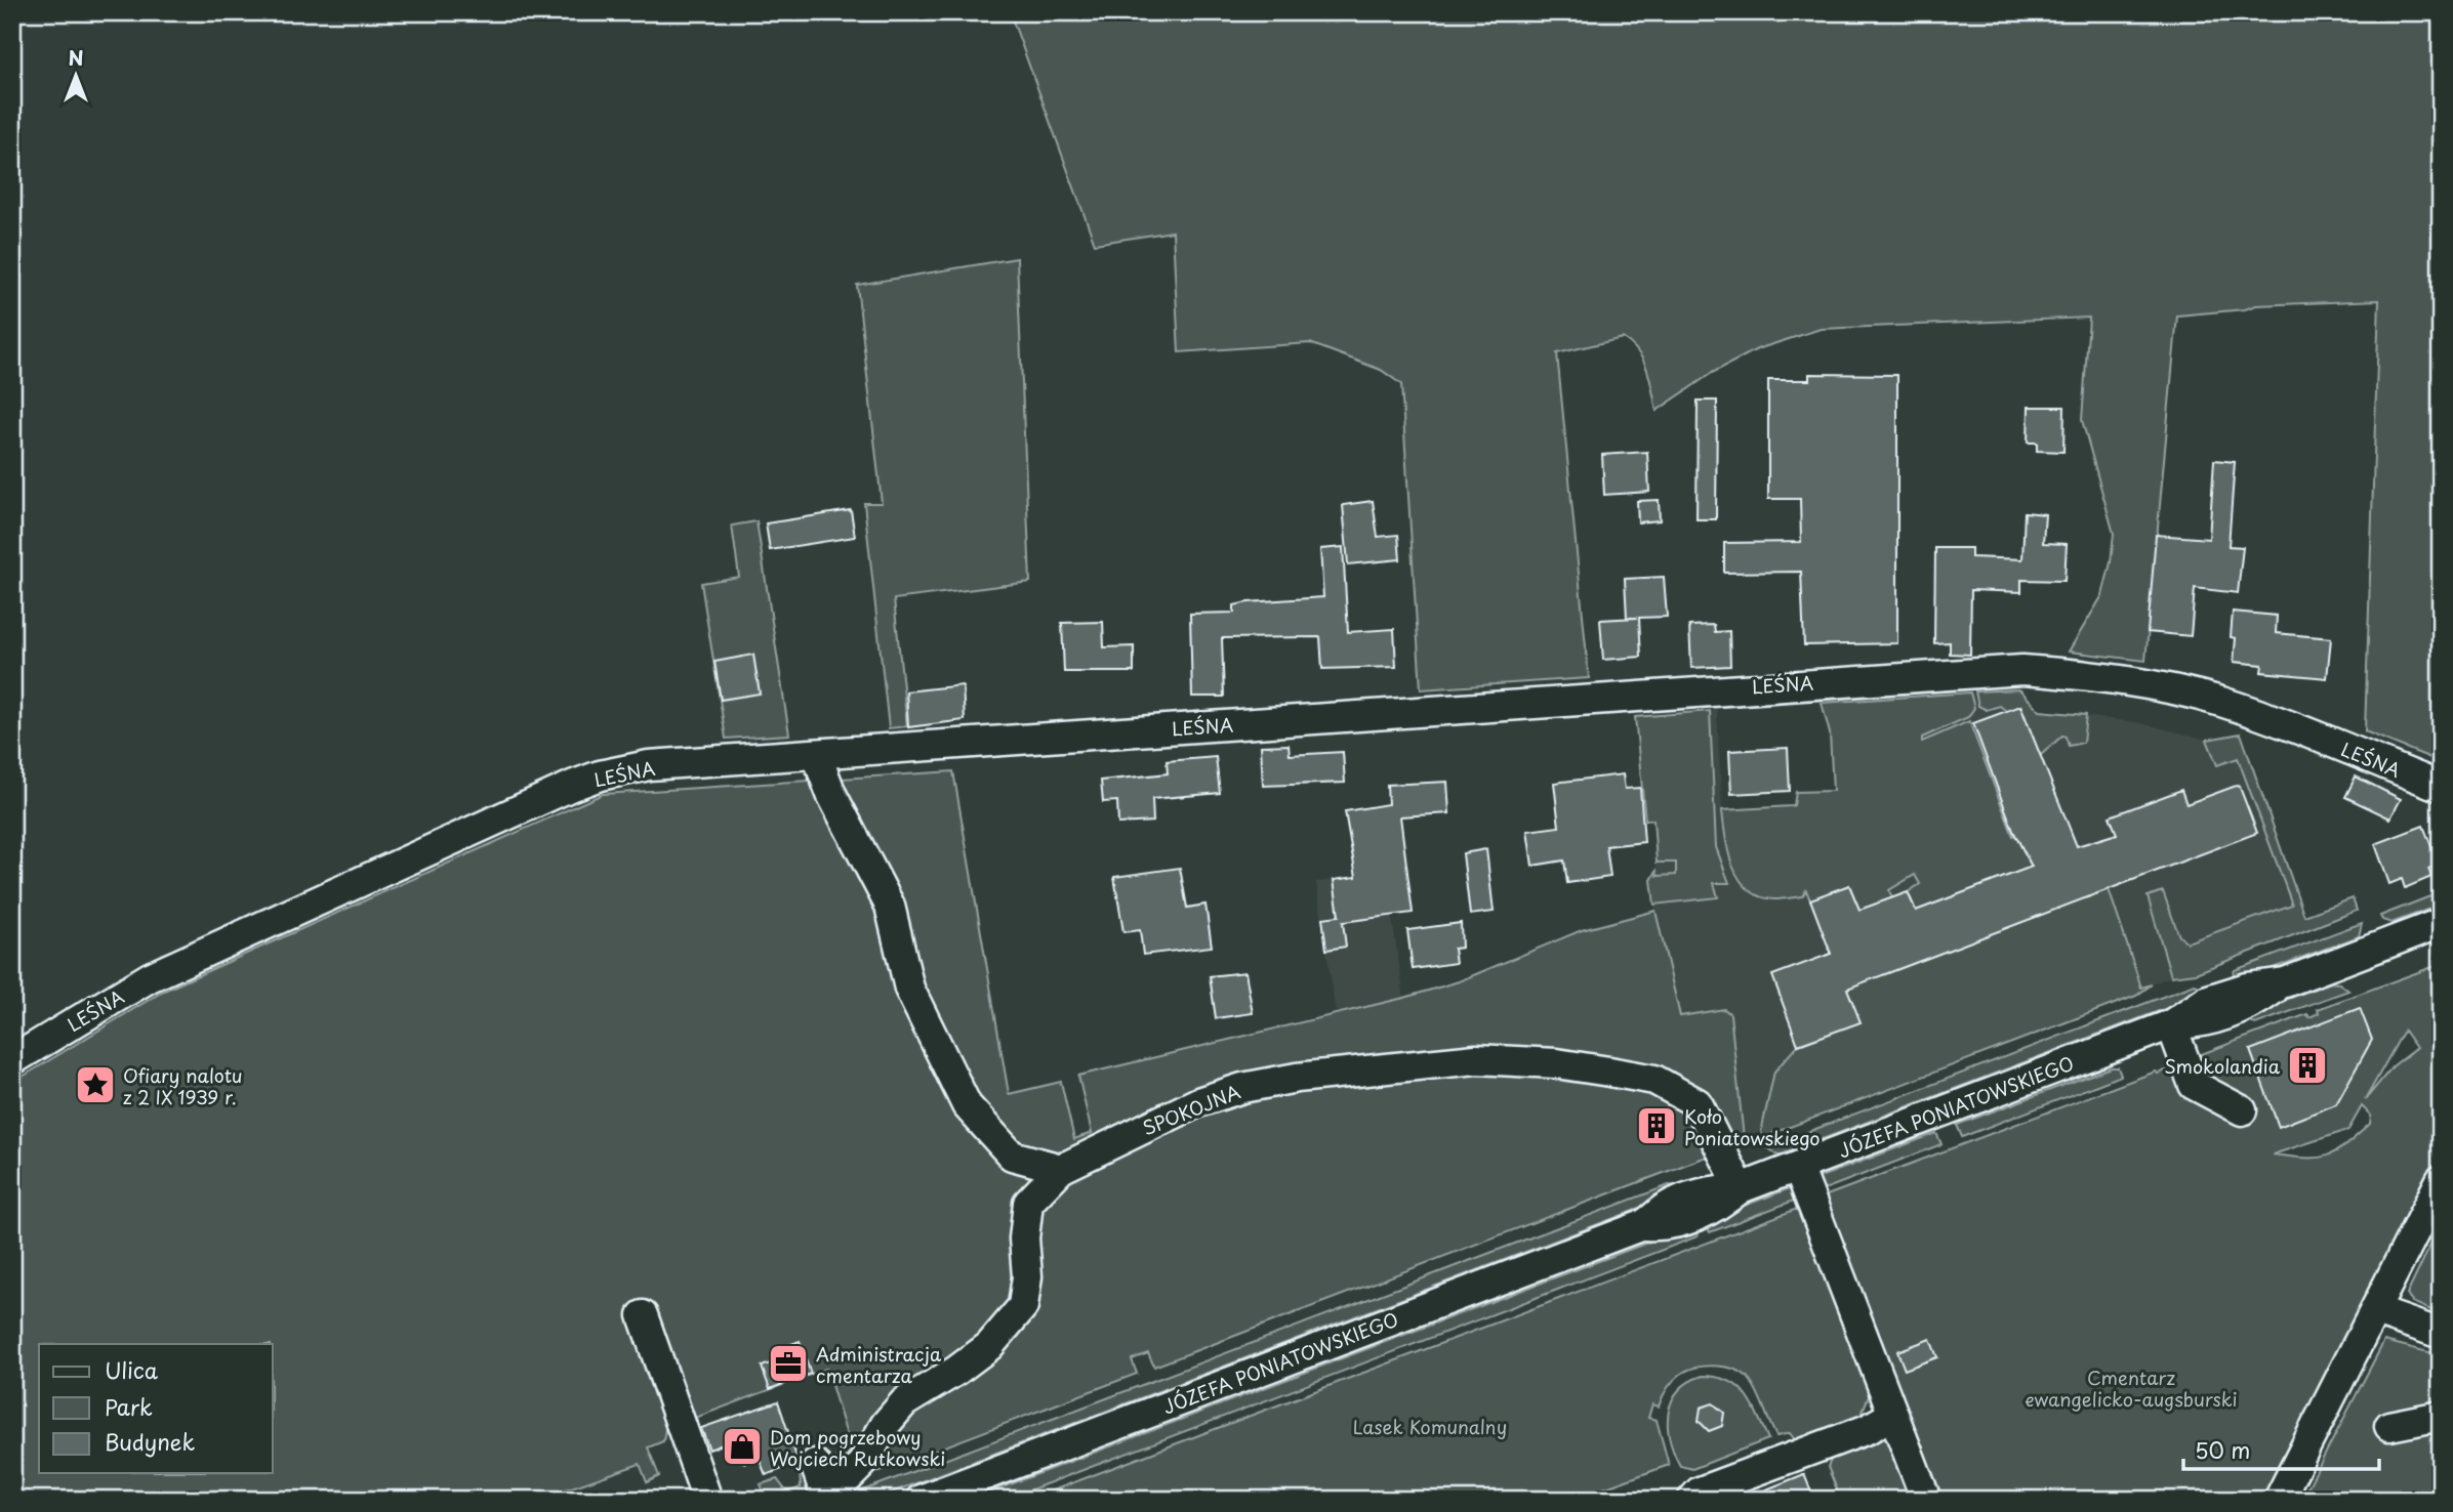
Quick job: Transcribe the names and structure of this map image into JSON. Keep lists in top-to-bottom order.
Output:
{
  "streets": {
    "street": ["LEŚNA", "JÓZEFA PONIATOWSKIEGO", "SPOKOJNA"]
  },
  "crossings": [
    ["JÓZEFA PONIATOWSKIEGO", "SPOKOJNA"]
  ],
  "parks": ["Cmentarz ewangelicko-augsburski", "Lasek Komunalny"],
  "places": {
    "building": ["Smokolandia", "Koło Poniatowskiego"],
    "place": ["Ofiary nalotu z 2 IX 1939 r."],
    "office": ["Administracja cmentarza"],
    "shop": ["Dom pogrzebowy Wojciech Rutkowski"]
  },
  "legend": ["Ulica", "Park", "Budynek"],
  "scale_bar": "50 m",
  "north": "top"
}
